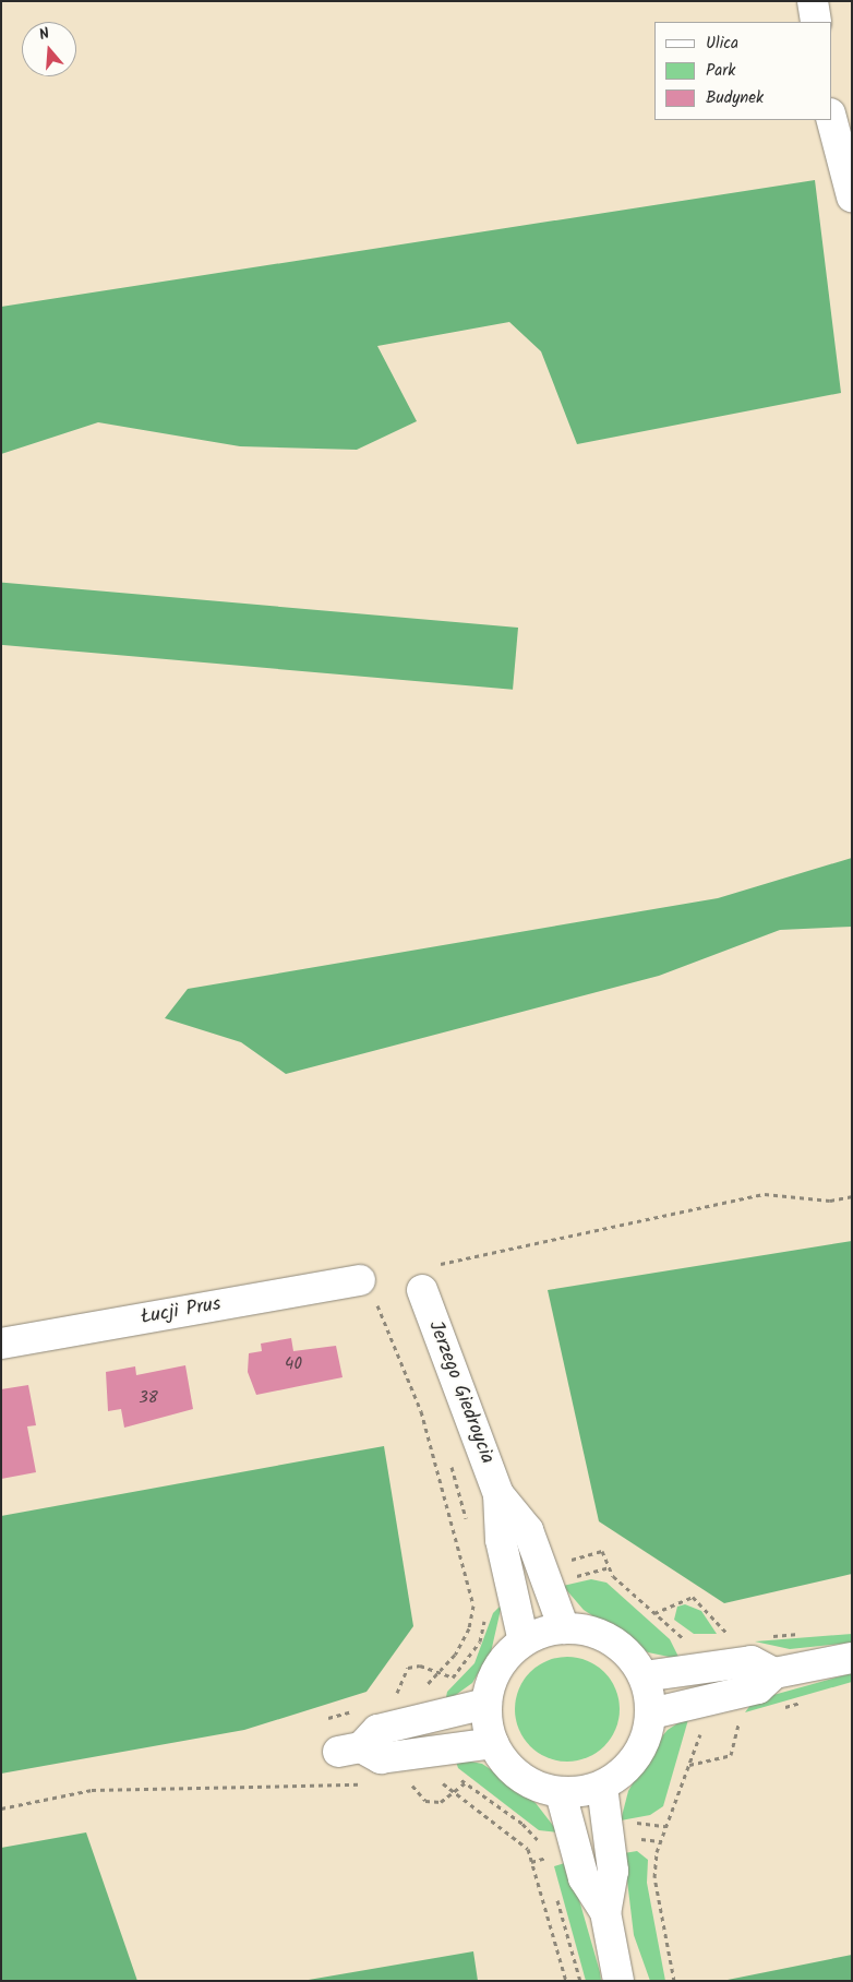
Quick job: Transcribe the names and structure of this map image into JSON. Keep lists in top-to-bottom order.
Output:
{
  "streets": {
    "street": ["Łucji Prus", "Jerzego Giedroycia"]
  },
  "house_numbers": ["40", "38"],
  "legend": ["Ulica", "Park", "Budynek"],
  "north": "top"
}
